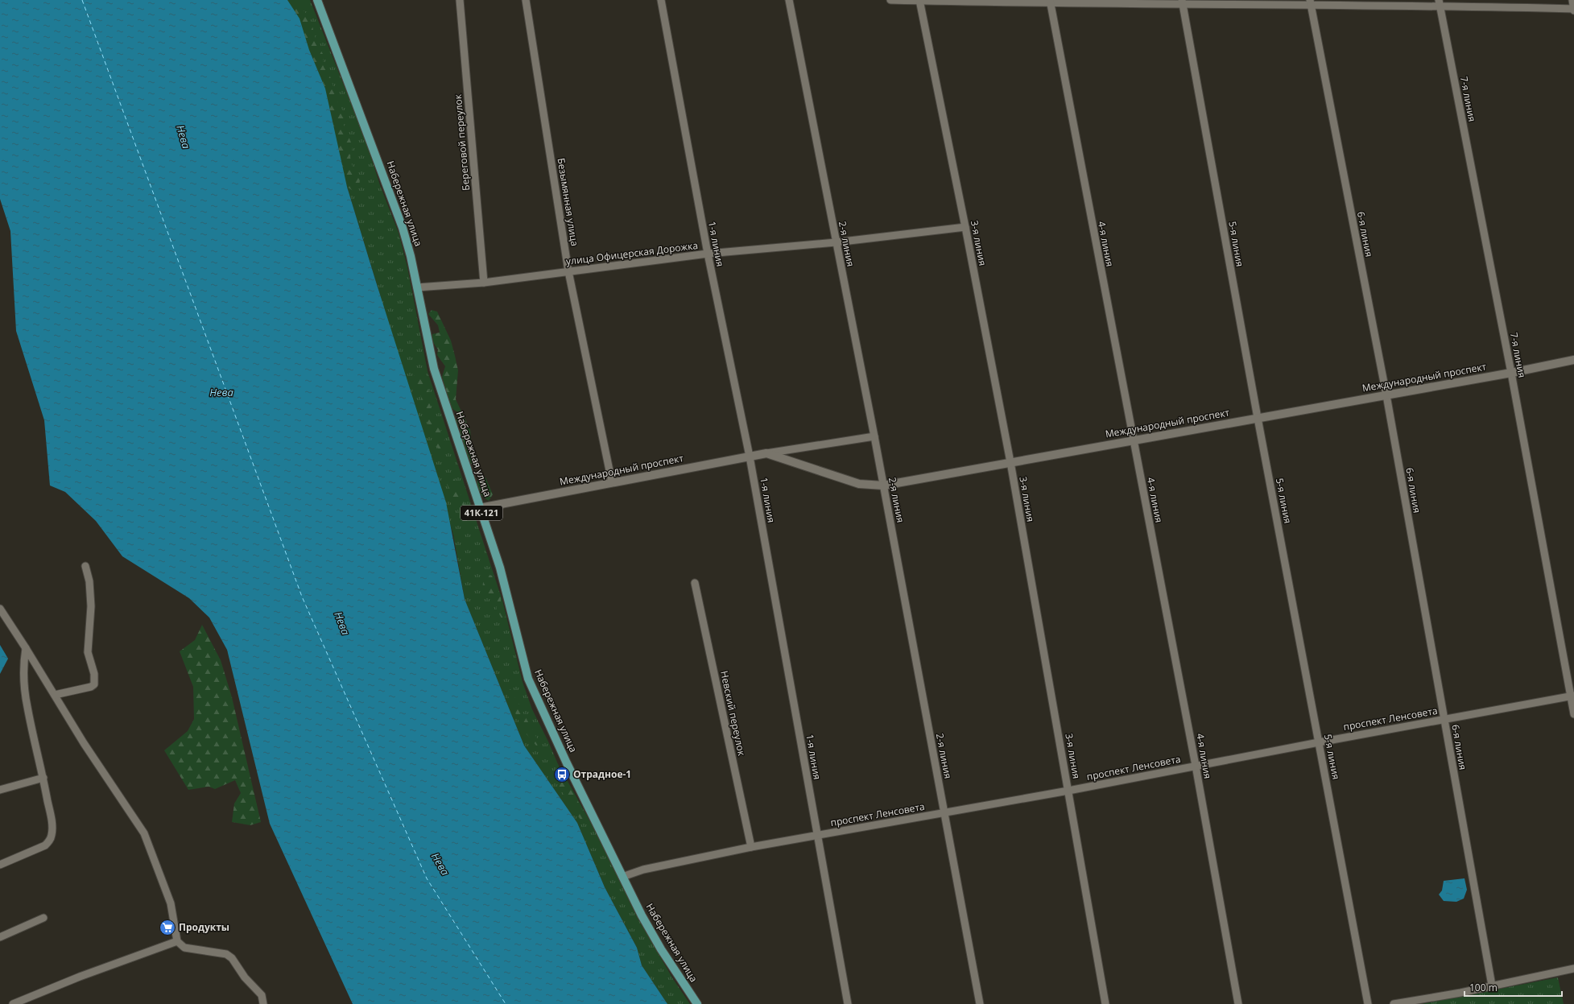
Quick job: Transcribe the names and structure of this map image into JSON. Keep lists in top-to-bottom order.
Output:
{
  "streets": {
    "main road": ["Набережная улица", "41К-121"],
    "street": [
      "7-я линия",
      "Береговой переулок",
      "Безымянная улица",
      "6-я линия",
      "3-я линия",
      "1-я линия",
      "2-я линия",
      "4-я линия",
      "5-я линия",
      "улица Офицерская Дорожка",
      "Международный проспект",
      "Невский переулок",
      "проспект Ленсовета"
    ]
  },
  "crossings": [
    ["7-я линия", "Международный проспект"],
    ["7-я линия", "проспект Ленсовета"],
    ["Береговой переулок", "улица Офицерская Дорожка"],
    ["Безымянная улица", "улица Офицерская Дорожка"],
    ["Безымянная улица", "Международный проспект"],
    ["Набережная улица", "улица Офицерская Дорожка"],
    ["Набережная улица", "Международный проспект"],
    ["Набережная улица", "проспект Ленсовета"],
    ["6-я линия", "Международный проспект"],
    ["6-я линия", "проспект Ленсовета"],
    ["3-я линия", "улица Офицерская Дорожка"],
    ["3-я линия", "Международный проспект"],
    ["3-я линия", "проспект Ленсовета"],
    ["1-я линия", "улица Офицерская Дорожка"],
    ["1-я линия", "Международный проспект"],
    ["1-я линия", "проспект Ленсовета"],
    ["2-я линия", "улица Офицерская Дорожка"],
    ["2-я линия", "Международный проспект"],
    ["2-я линия", "проспект Ленсовета"],
    ["4-я линия", "Международный проспект"],
    ["4-я линия", "проспект Ленсовета"],
    ["5-я линия", "Международный проспект"],
    ["5-я линия", "проспект Ленсовета"],
    ["Невский переулок", "проспект Ленсовета"]
  ],
  "water": ["Нева"],
  "places": {
    "bus stop": ["Отрадное-1"],
    "supermarket": ["Продукты"]
  },
  "scale_bar": "100 m"
}
